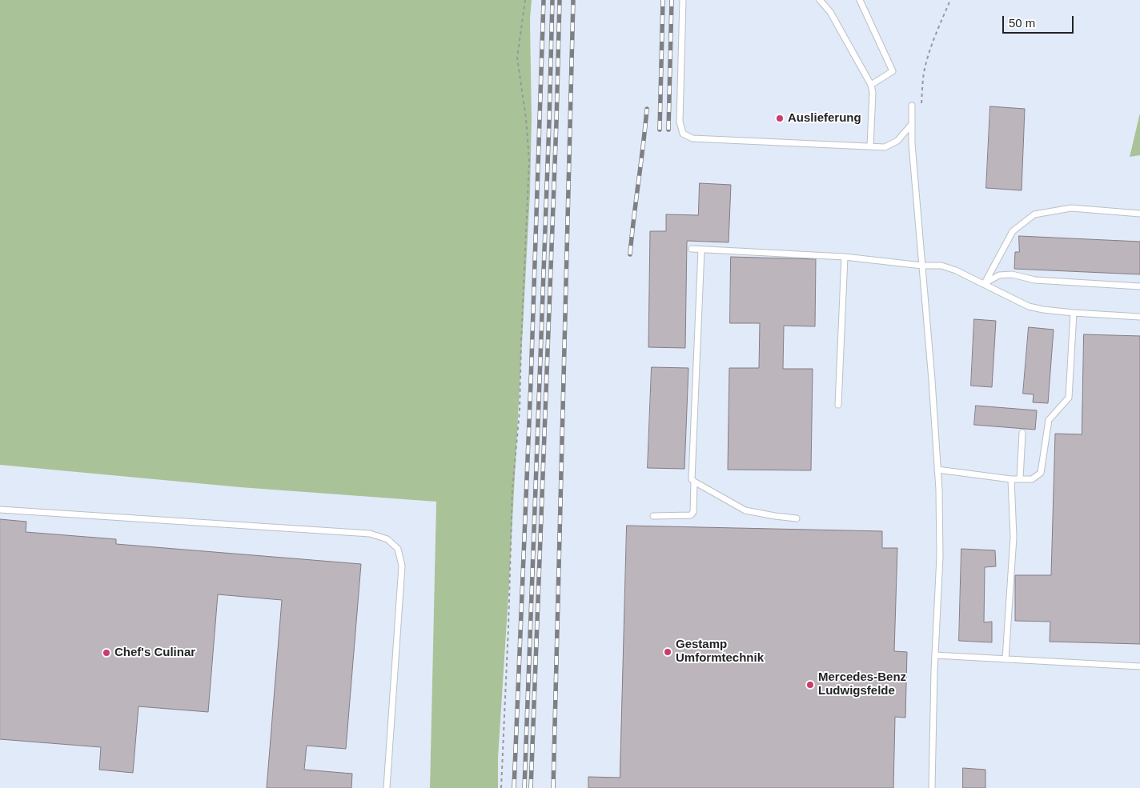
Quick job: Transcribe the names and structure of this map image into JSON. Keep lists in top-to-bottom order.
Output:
{
  "places": [
    "Auslieferung",
    "Gestamp Umformtechnik",
    "Chef's Culinar",
    "Mercedes-Benz Ludwigsfelde"
  ],
  "scale_bar": "50 m"
}
